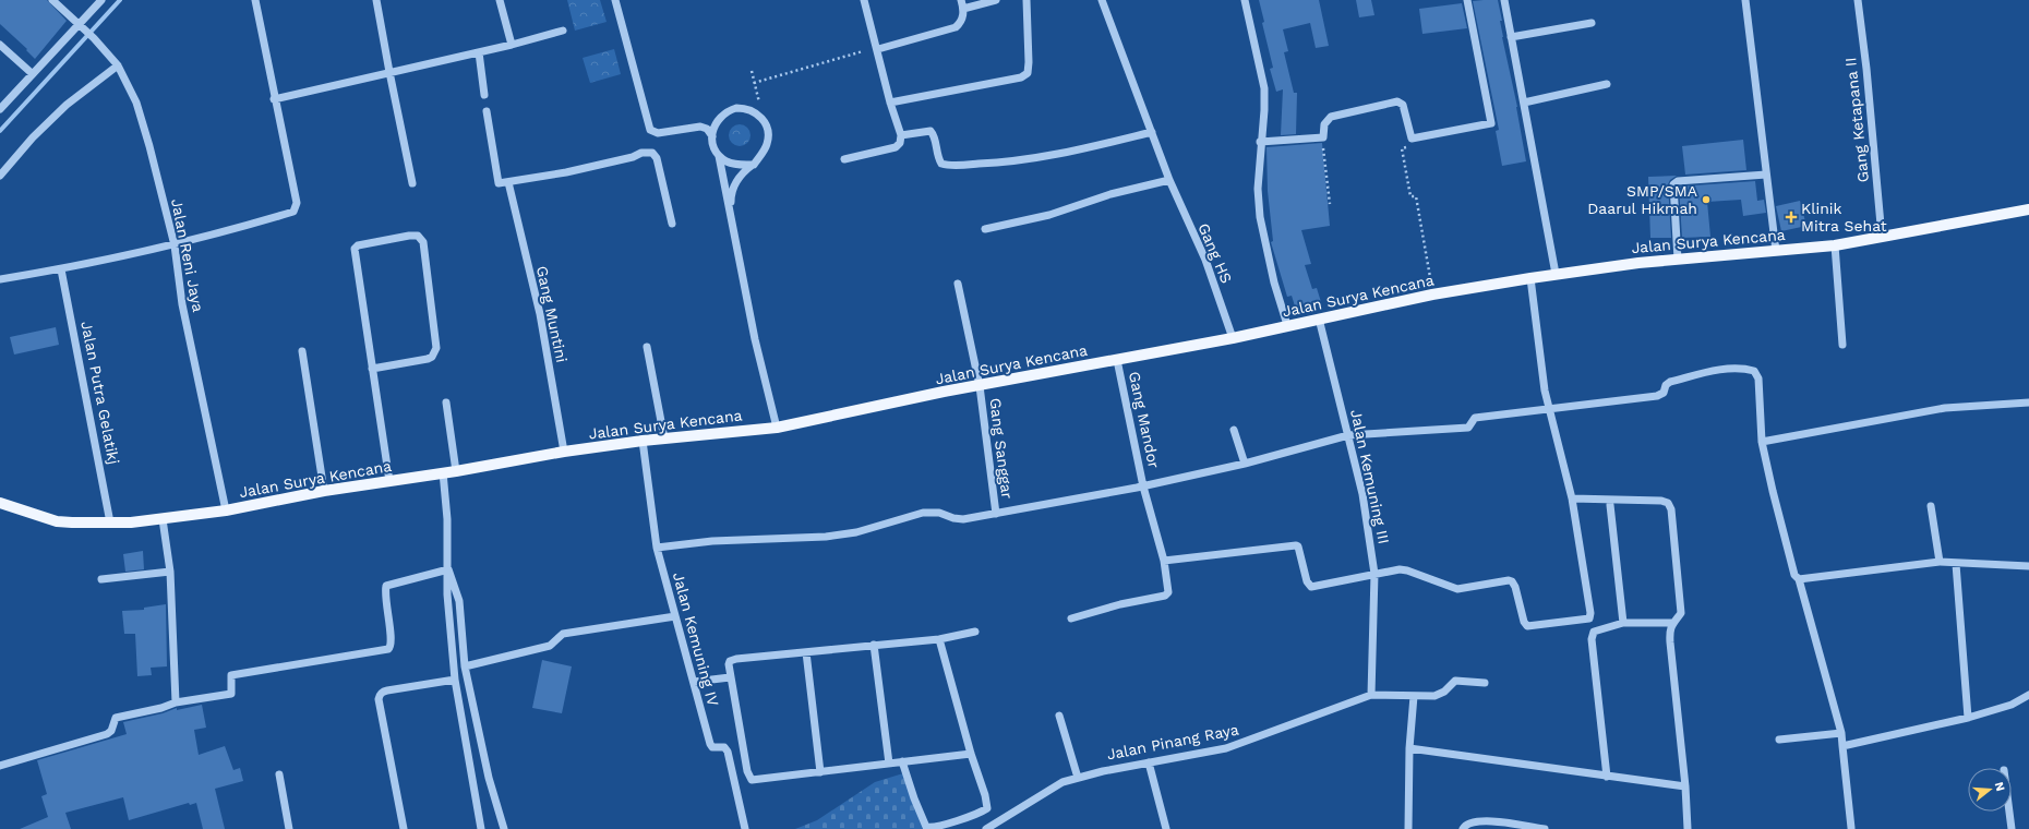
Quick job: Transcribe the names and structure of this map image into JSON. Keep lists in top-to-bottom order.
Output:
{
  "streets": {
    "main road": ["Jalan Surya Kencana"],
    "street": [
      "Gang Ketapana II",
      "Gang HS",
      "Jalan Reni Jaya",
      "Gang Muntini",
      "Jalan Putra Gelatikj",
      "Gang Mandor",
      "Gang Sanggar",
      "Jalan Kemuning III",
      "Jalan Kemuning IV",
      "Jalan Pinang Raya"
    ]
  },
  "crossings": [
    ["Gang Ketapana II", "Jalan Surya Kencana"],
    ["Jalan Surya Kencana", "Gang HS"],
    ["Jalan Surya Kencana", "Jalan Reni Jaya"],
    ["Jalan Surya Kencana", "Gang Muntini"],
    ["Jalan Surya Kencana", "Jalan Putra Gelatikj"],
    ["Jalan Surya Kencana", "Gang Mandor"],
    ["Jalan Surya Kencana", "Gang Sanggar"],
    ["Jalan Surya Kencana", "Jalan Kemuning III"],
    ["Jalan Surya Kencana", "Jalan Kemuning IV"],
    ["Jalan Kemuning III", "Jalan Pinang Raya"]
  ],
  "places": {
    "other": ["SMP/SMA Daarul Hikmah"],
    "health": ["Klinik Mitra Sehat"]
  },
  "north": "right"
}
